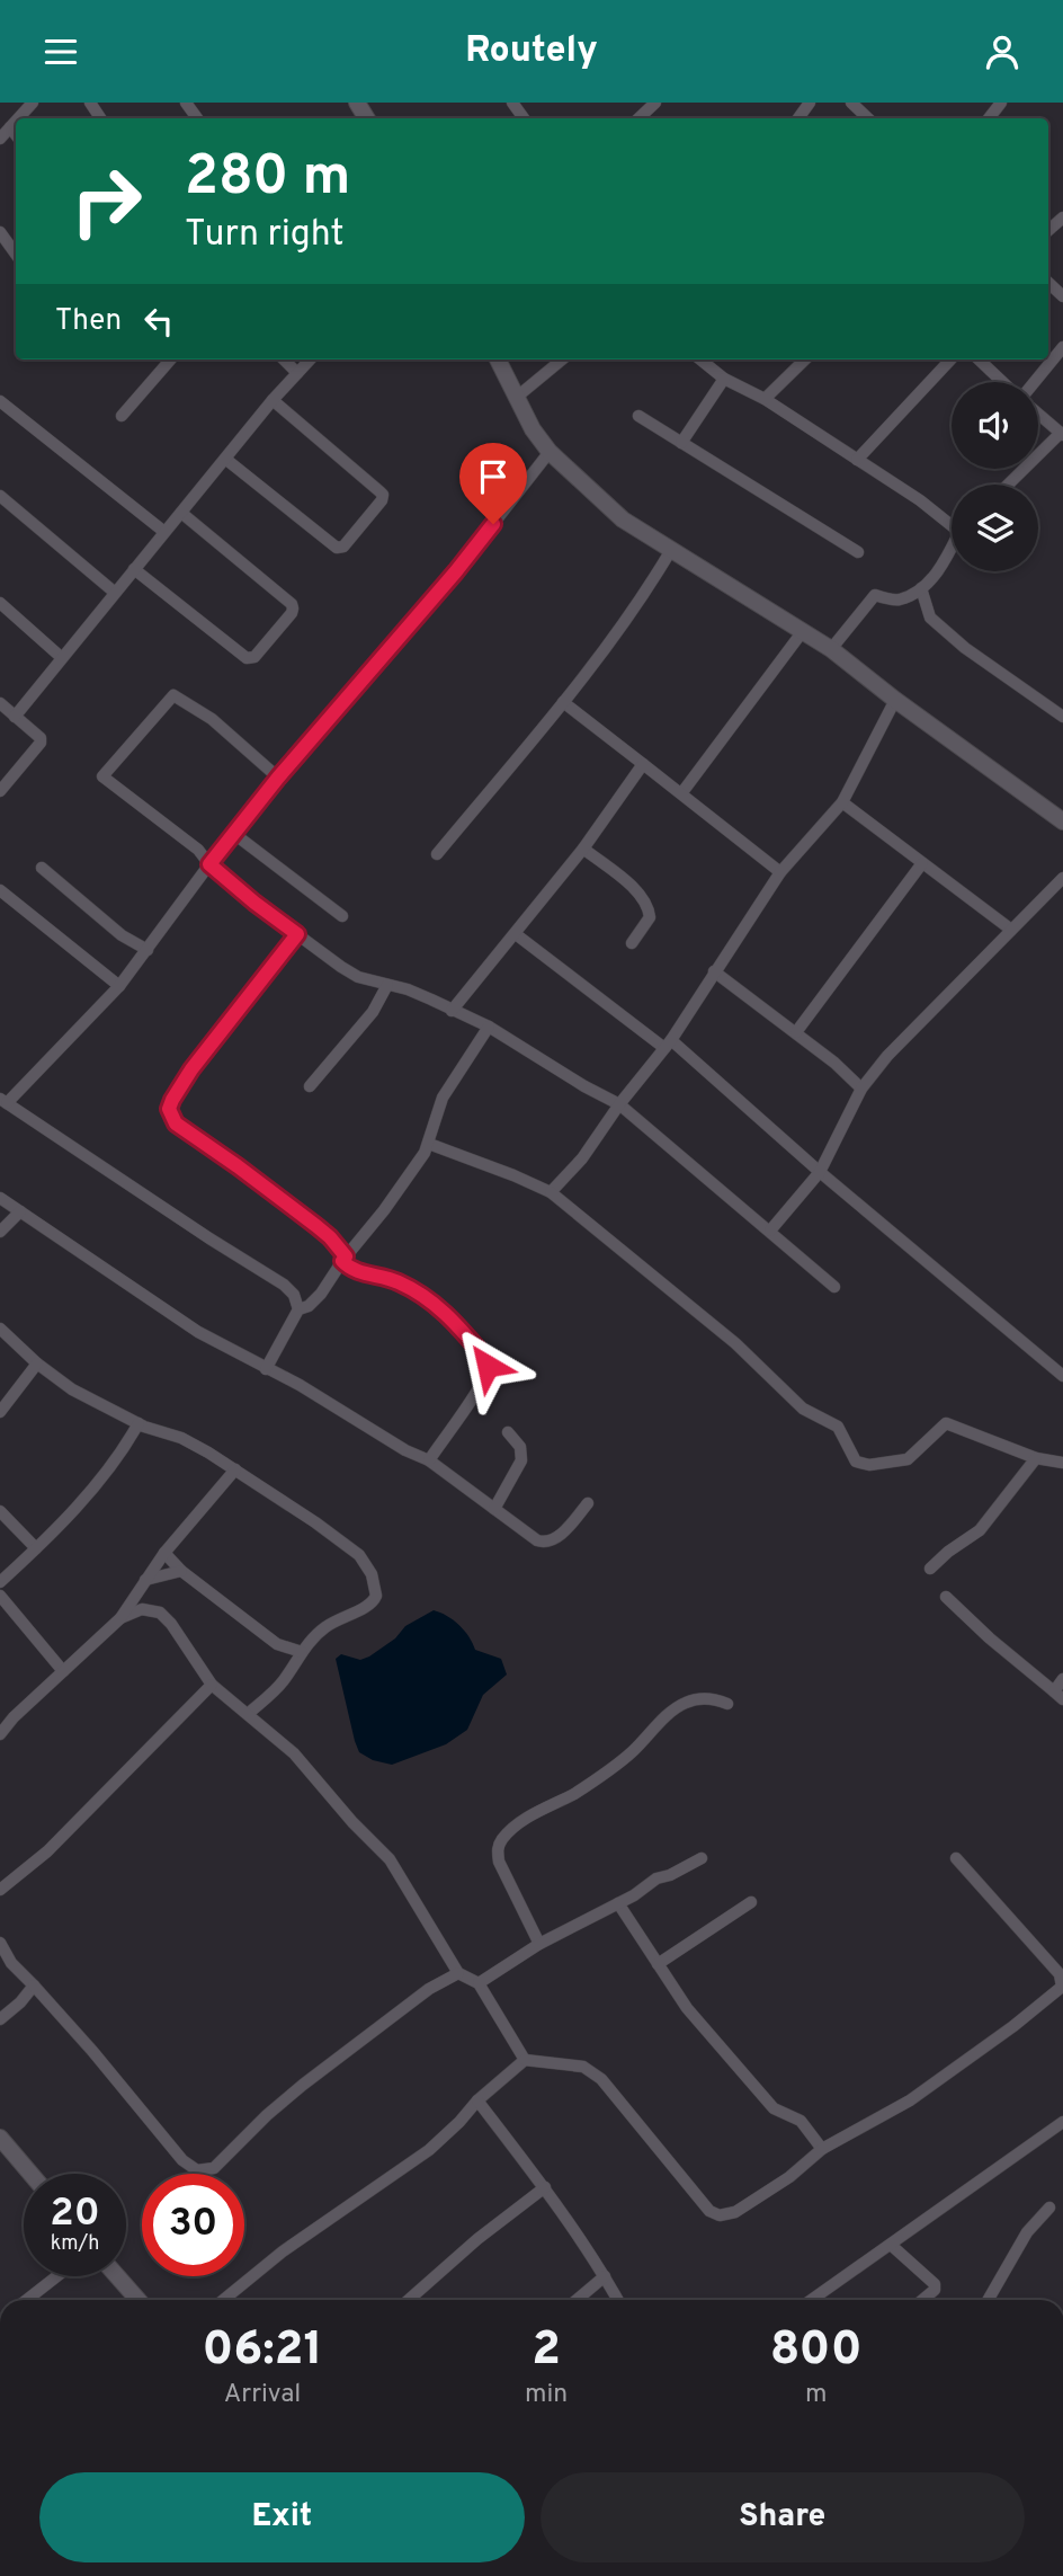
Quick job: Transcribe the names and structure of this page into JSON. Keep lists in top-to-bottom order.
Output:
{
  "page": {
    "header": "Routely",
    "turn": ["280 m", "Turn right"],
    "then": "Then",
    "speed": "20 km/h",
    "limit": "30",
    "eta": [
      "06:21",
      "Arrival",
      "2",
      "min",
      "800",
      "m"
    ],
    "buttons": ["Exit", "Share"]
  }
}
